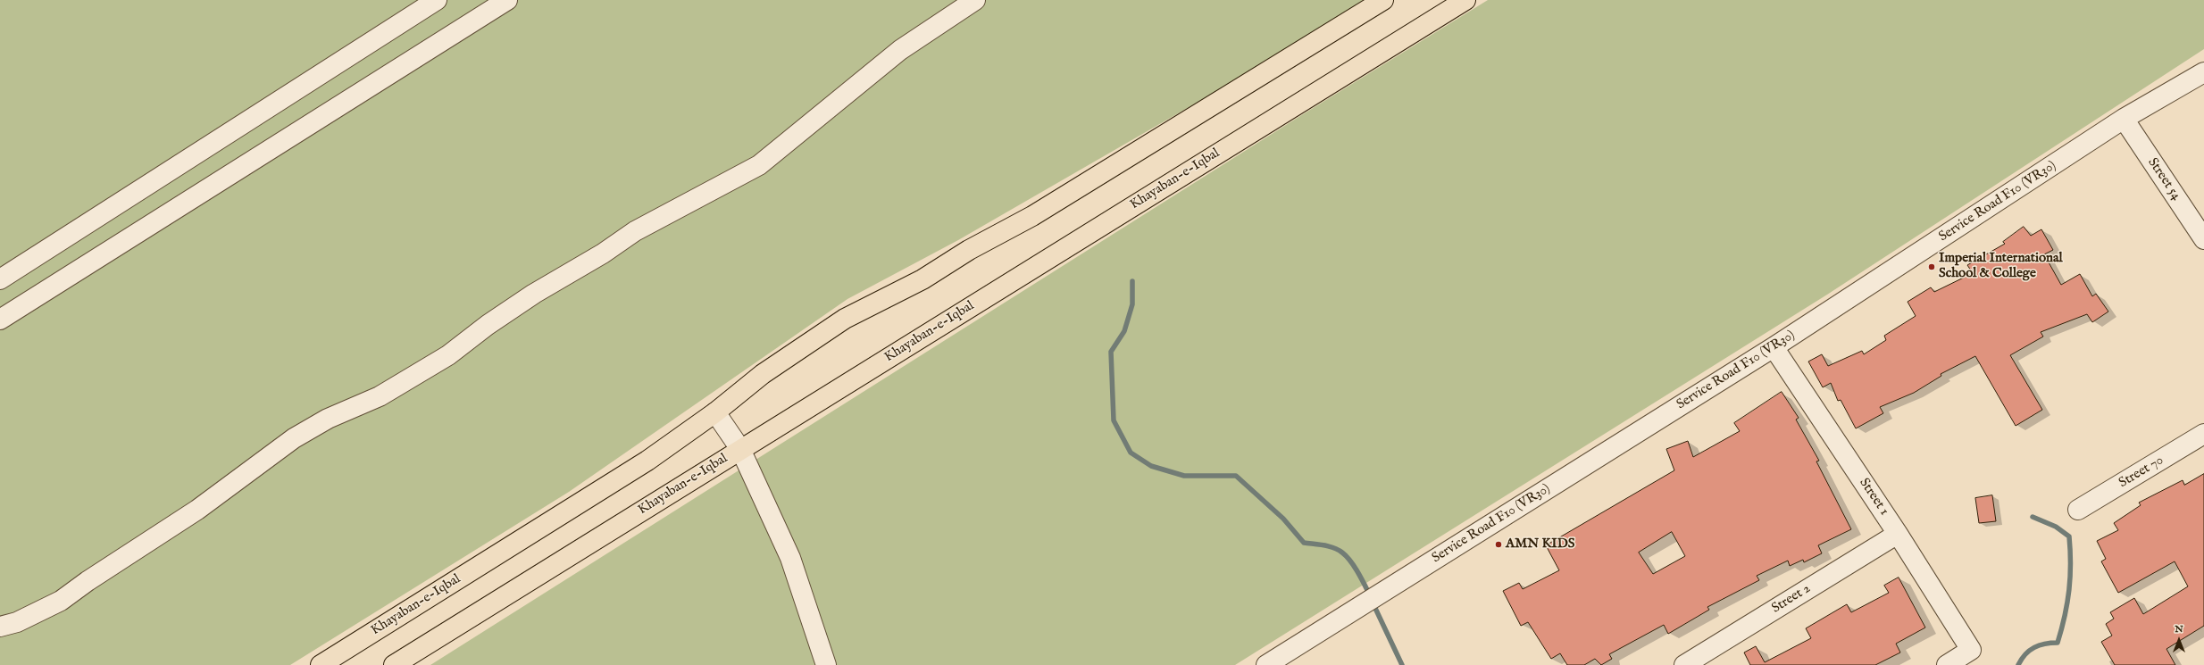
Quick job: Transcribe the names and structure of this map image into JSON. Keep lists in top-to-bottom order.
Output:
{
  "streets": {
    "main road": ["Khayaban-e-Iqbal"],
    "street": [
      "Street 54",
      "Service Road F10 (VR30)",
      "Street 70",
      "Street 1",
      "Street 2"
    ]
  },
  "crossings": [
    ["Street 54", "Service Road F10 (VR30)"],
    ["Service Road F10 (VR30)", "Street 1"],
    ["Street 1", "Street 2"]
  ],
  "places": ["Imperial International School & College", "AMN KIDS"],
  "north": "top"
}
